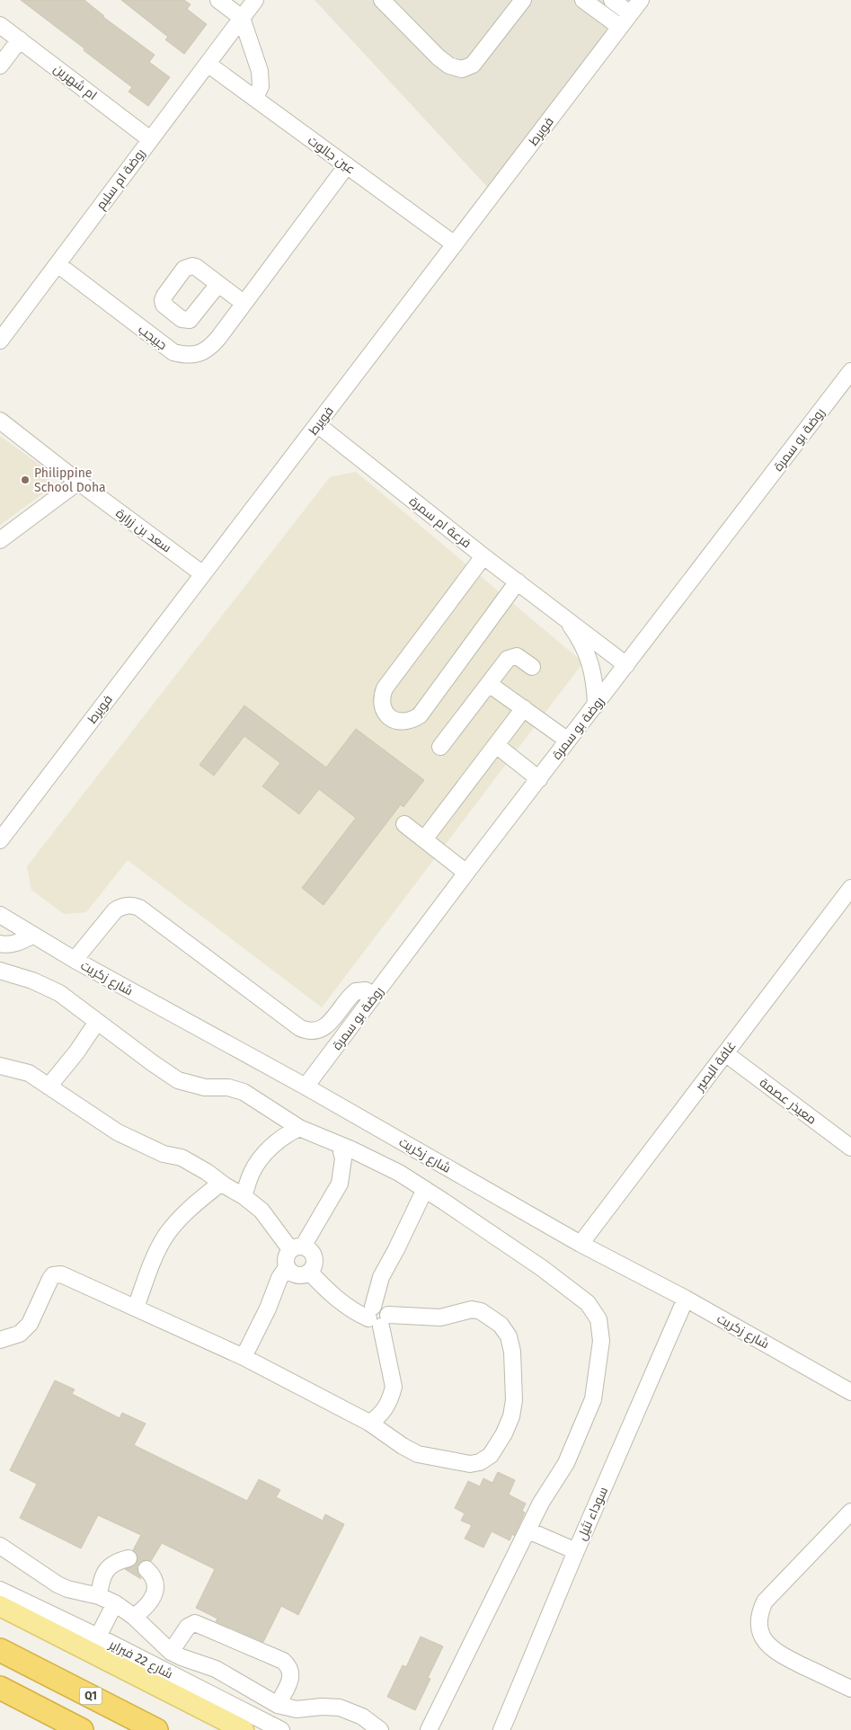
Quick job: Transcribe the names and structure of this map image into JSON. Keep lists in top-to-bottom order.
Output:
{
  "streets": {
    "highway": ["Q1"],
    "main road": ["شارع 22 فبراير"],
    "street": [
      "ام شهرين",
      "فويرط",
      "عين جالوت",
      "روضة ام سليم",
      "جبيجب",
      "روضة بو سمرة",
      "فرعة ام سمرة",
      "سعد بن زرارة",
      "شارع زكريت",
      "غافة البصير",
      "معيذر عصمة",
      "سوداء نثيل"
    ]
  },
  "crossings": [
    ["ام شهرين", "روضة ام سليم"],
    ["فويرط", "عين جالوت"],
    ["فويرط", "فرعة ام سمرة"],
    ["فويرط", "سعد بن زرارة"],
    ["عين جالوت", "روضة ام سليم"],
    ["عين جالوت", "جبيجب"],
    ["روضة ام سليم", "جبيجب"],
    ["روضة بو سمرة", "فرعة ام سمرة"],
    ["روضة بو سمرة", "شارع زكريت"],
    ["شارع زكريت", "غافة البصير"],
    ["شارع زكريت", "سوداء نثيل"],
    ["غافة البصير", "معيذر عصمة"]
  ],
  "places": ["Philippine School Doha"]
}
